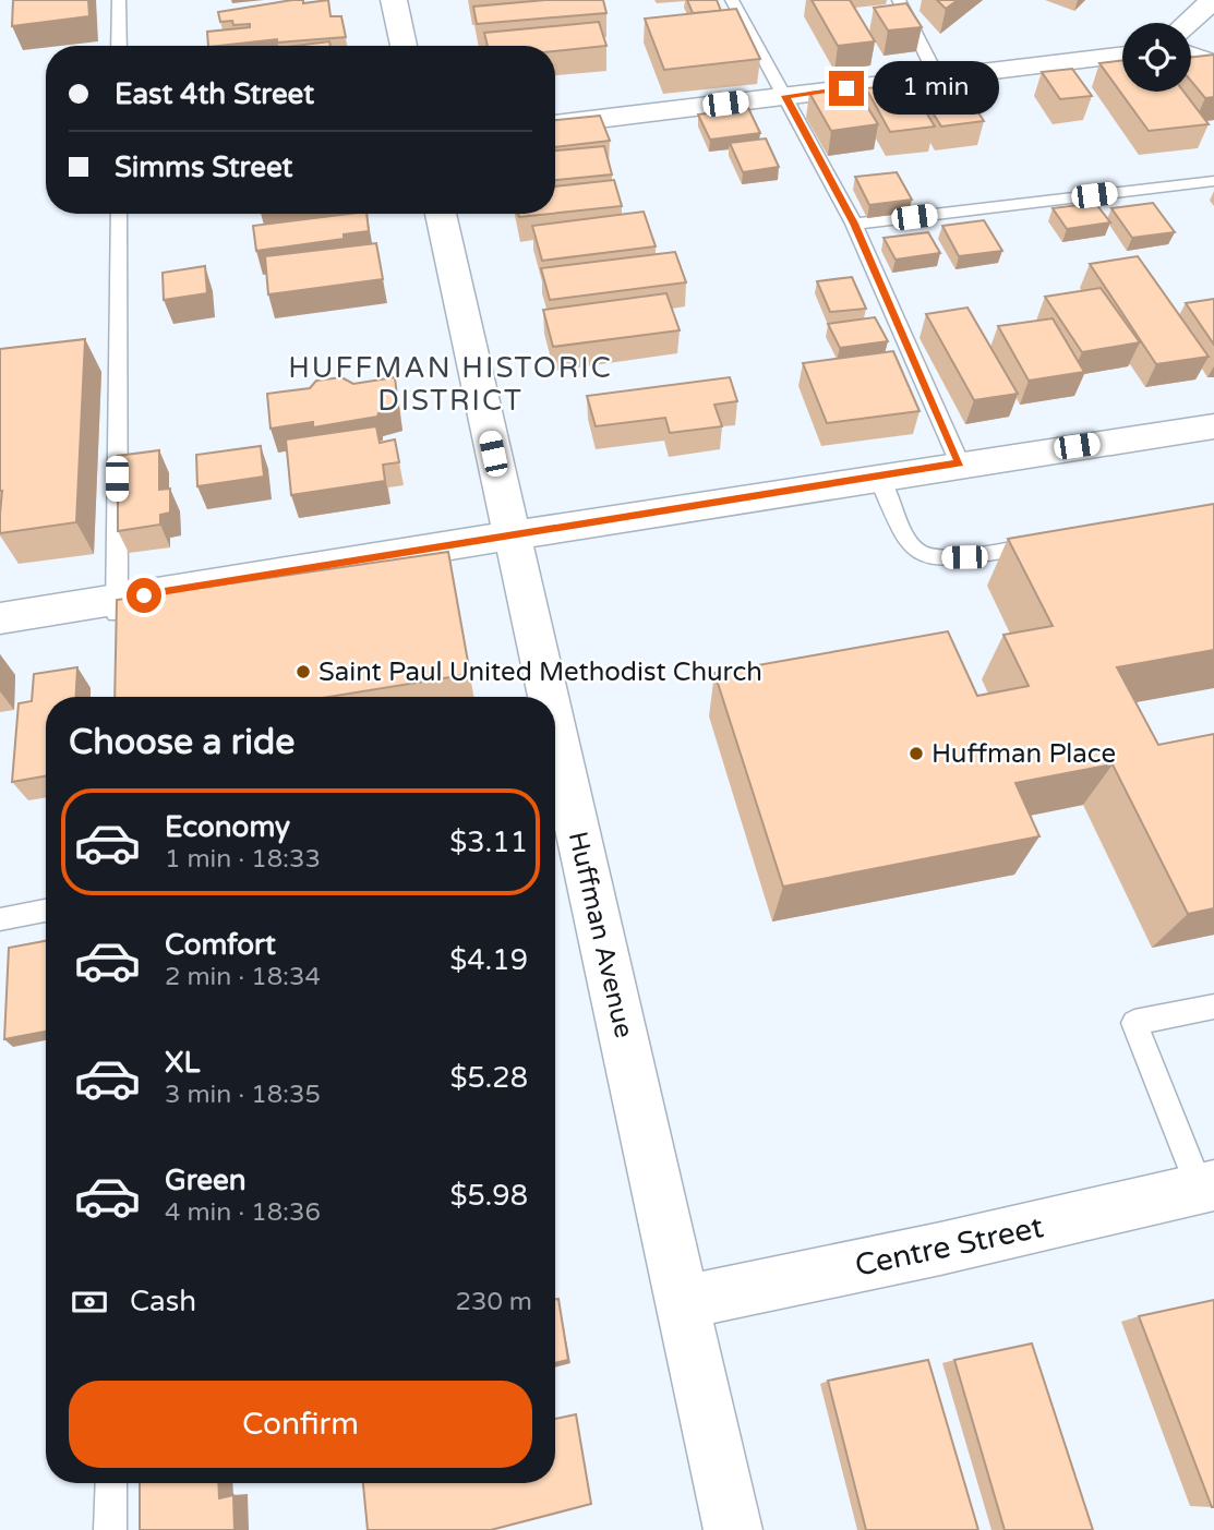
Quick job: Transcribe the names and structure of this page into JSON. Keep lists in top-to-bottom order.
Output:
{
  "streets": {
    "street": ["Huffman Avenue", "Centre Street"]
  },
  "crossings": [
    ["Huffman Avenue", "Centre Street"]
  ],
  "districts": ["HUFFMAN HISTORIC DISTRICT"],
  "places": ["Saint Paul United Methodist Church", "Huffman Place"],
  "page": {
    "banner": ["East 4th Street", "Simms Street"],
    "bubble": "1 min",
    "heading": "Choose a ride",
    "list": [
      {
        "name": "Economy",
        "note": "1 min · 18:33",
        "value": "$3.11"
      },
      {
        "name": "Comfort",
        "note": "2 min · 18:34",
        "value": "$4.19"
      },
      {
        "name": "XL",
        "note": "3 min · 18:35",
        "value": "$5.28"
      },
      {
        "name": "Green",
        "note": "4 min · 18:36",
        "value": "$5.98"
      }
    ],
    "pay": ["Cash", "230 m"],
    "buttons": "Confirm"
  }
}
